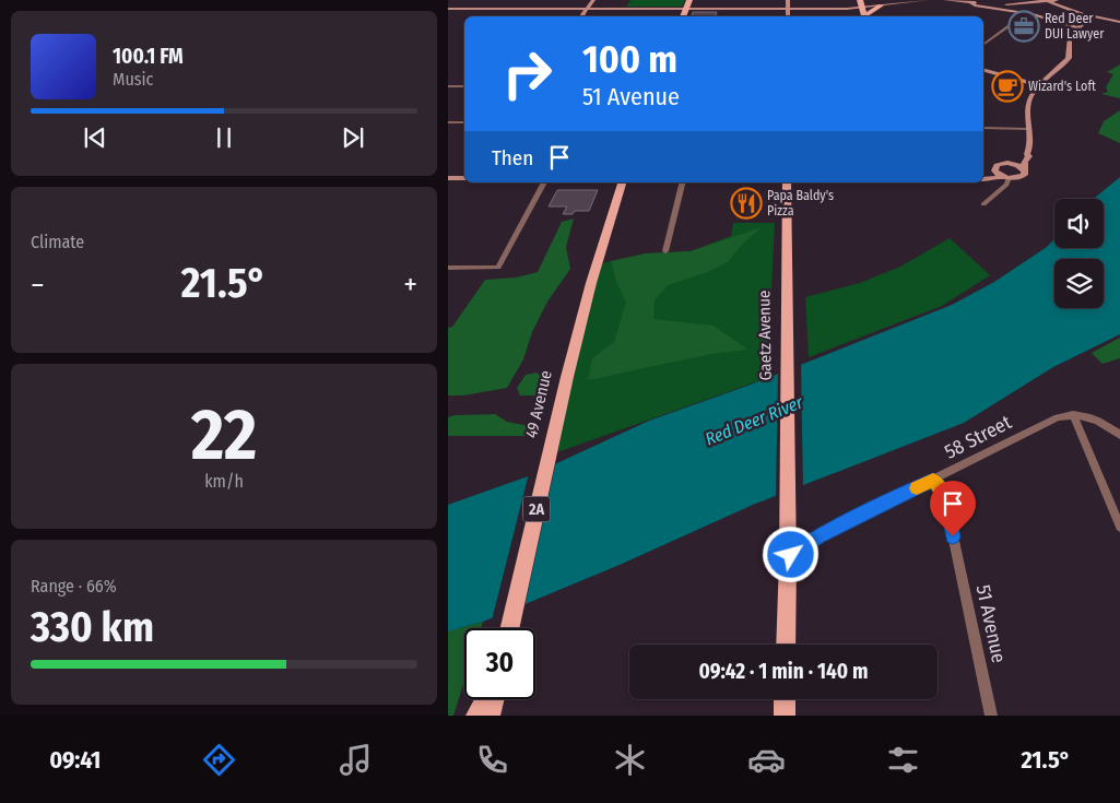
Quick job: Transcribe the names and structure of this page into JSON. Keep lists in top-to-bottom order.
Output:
{
  "streets": {
    "main road": ["Gaetz Avenue", "49 Avenue", "2A"],
    "street": ["58 Street", "51 Avenue"]
  },
  "crossings": [
    ["Gaetz Avenue", "58 Street"],
    ["58 Street", "51 Avenue"]
  ],
  "water": ["Red Deer River"],
  "places": {
    "office": ["Red Deer DUI Lawyer"],
    "cafe": ["Wizard's Loft"],
    "restaurant": ["Papa Baldy's Pizza"]
  },
  "page": {
    "turn": ["100 m", "51 Avenue"],
    "song": ["100.1 FM", "Music"],
    "then": "Then",
    "tile": [
      "Climate",
      ["22", "km/h"],
      ["Range · 66%", "330 km"]
    ],
    "heat": ["−", "21.5°", "+"],
    "limit": "30",
    "trip": "09:42 · 1 min · 140 m",
    "tabs": ["09:41", "21.5°"]
  }
}
